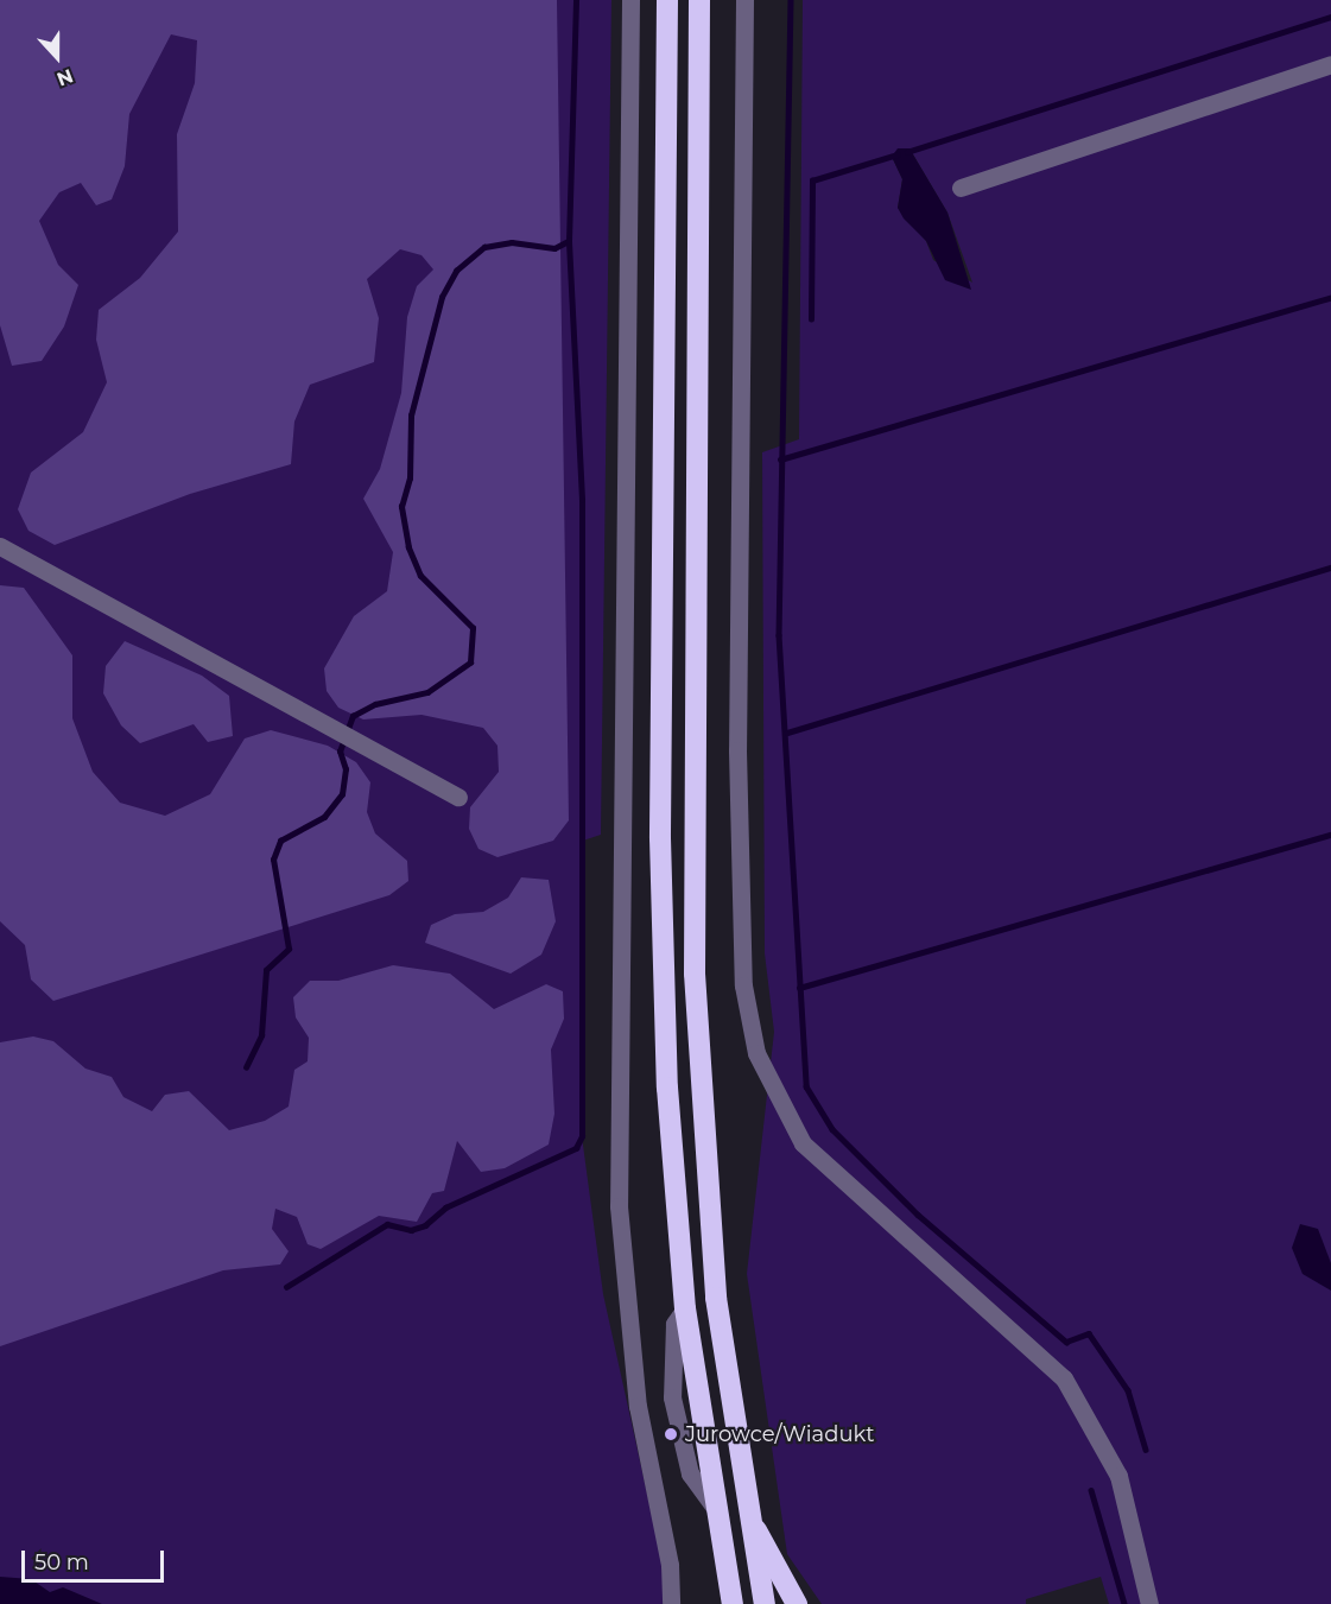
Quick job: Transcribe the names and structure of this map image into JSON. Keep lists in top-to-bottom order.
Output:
{
  "places": ["Jurowce/Wiadukt"],
  "scale_bar": "50 m",
  "north": "bottom"
}
